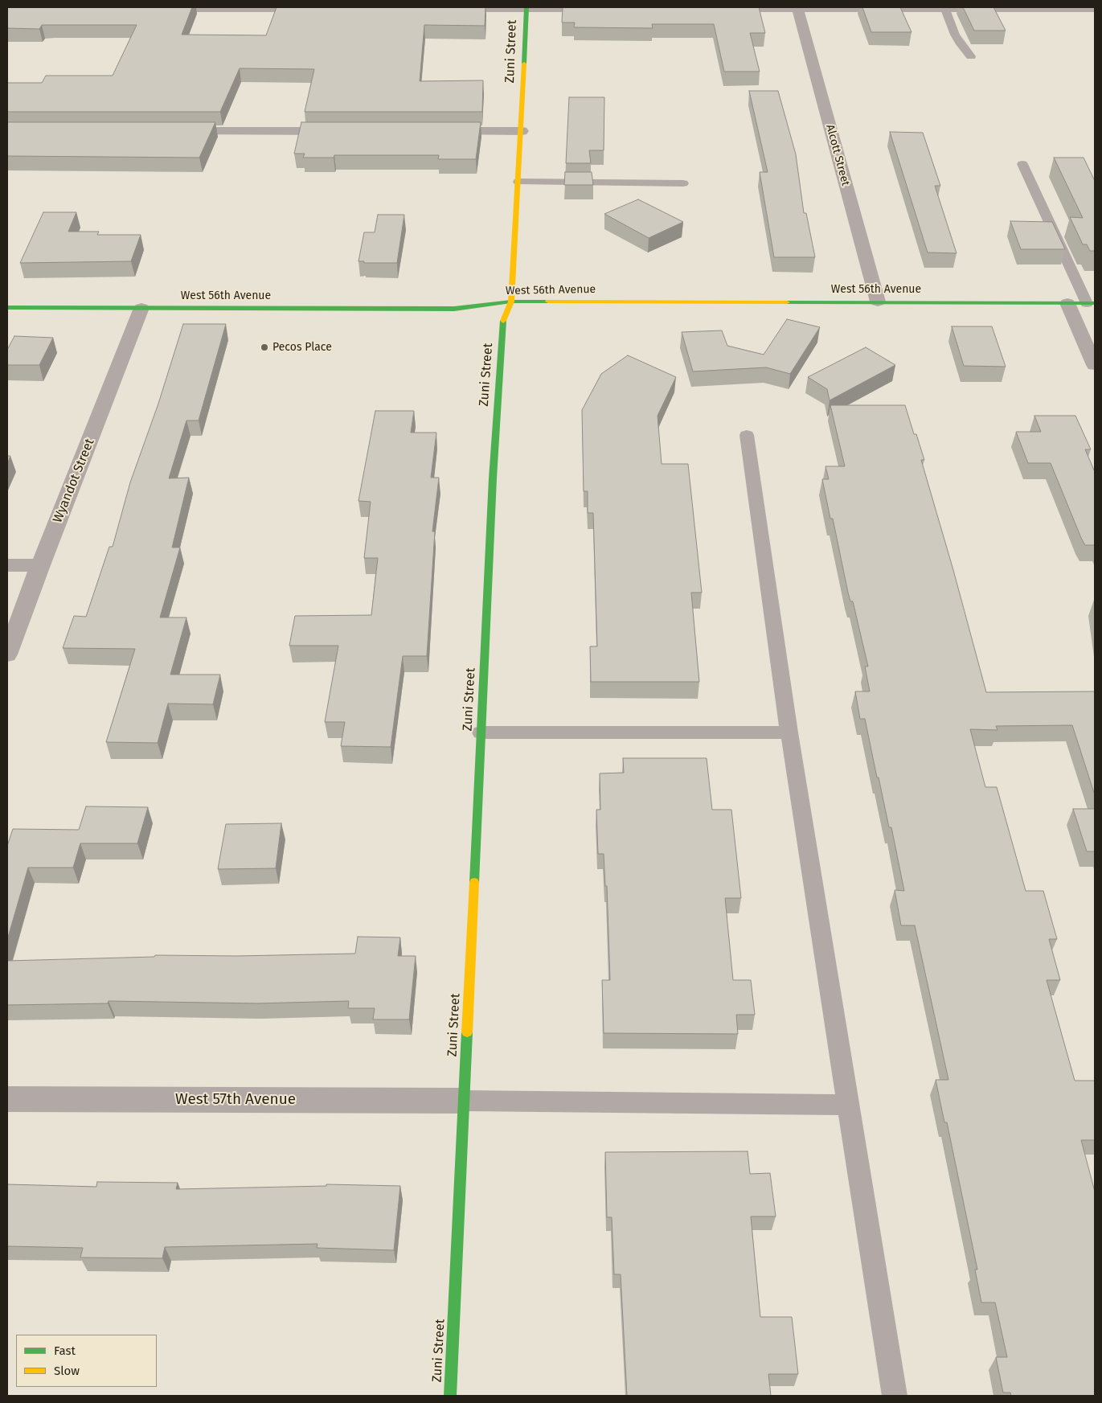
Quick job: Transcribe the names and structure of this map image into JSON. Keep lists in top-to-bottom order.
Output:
{
  "streets": {
    "street": [
      "Zuni Street",
      "Alcott Street",
      "West 56th Avenue",
      "Wyandot Street",
      "West 57th Avenue"
    ]
  },
  "crossings": [
    ["Zuni Street", "West 56th Avenue"],
    ["Zuni Street", "West 57th Avenue"],
    ["Alcott Street", "West 56th Avenue"],
    ["West 56th Avenue", "Wyandot Street"]
  ],
  "places": ["Pecos Place"],
  "legend": ["Fast", "Slow"]
}
